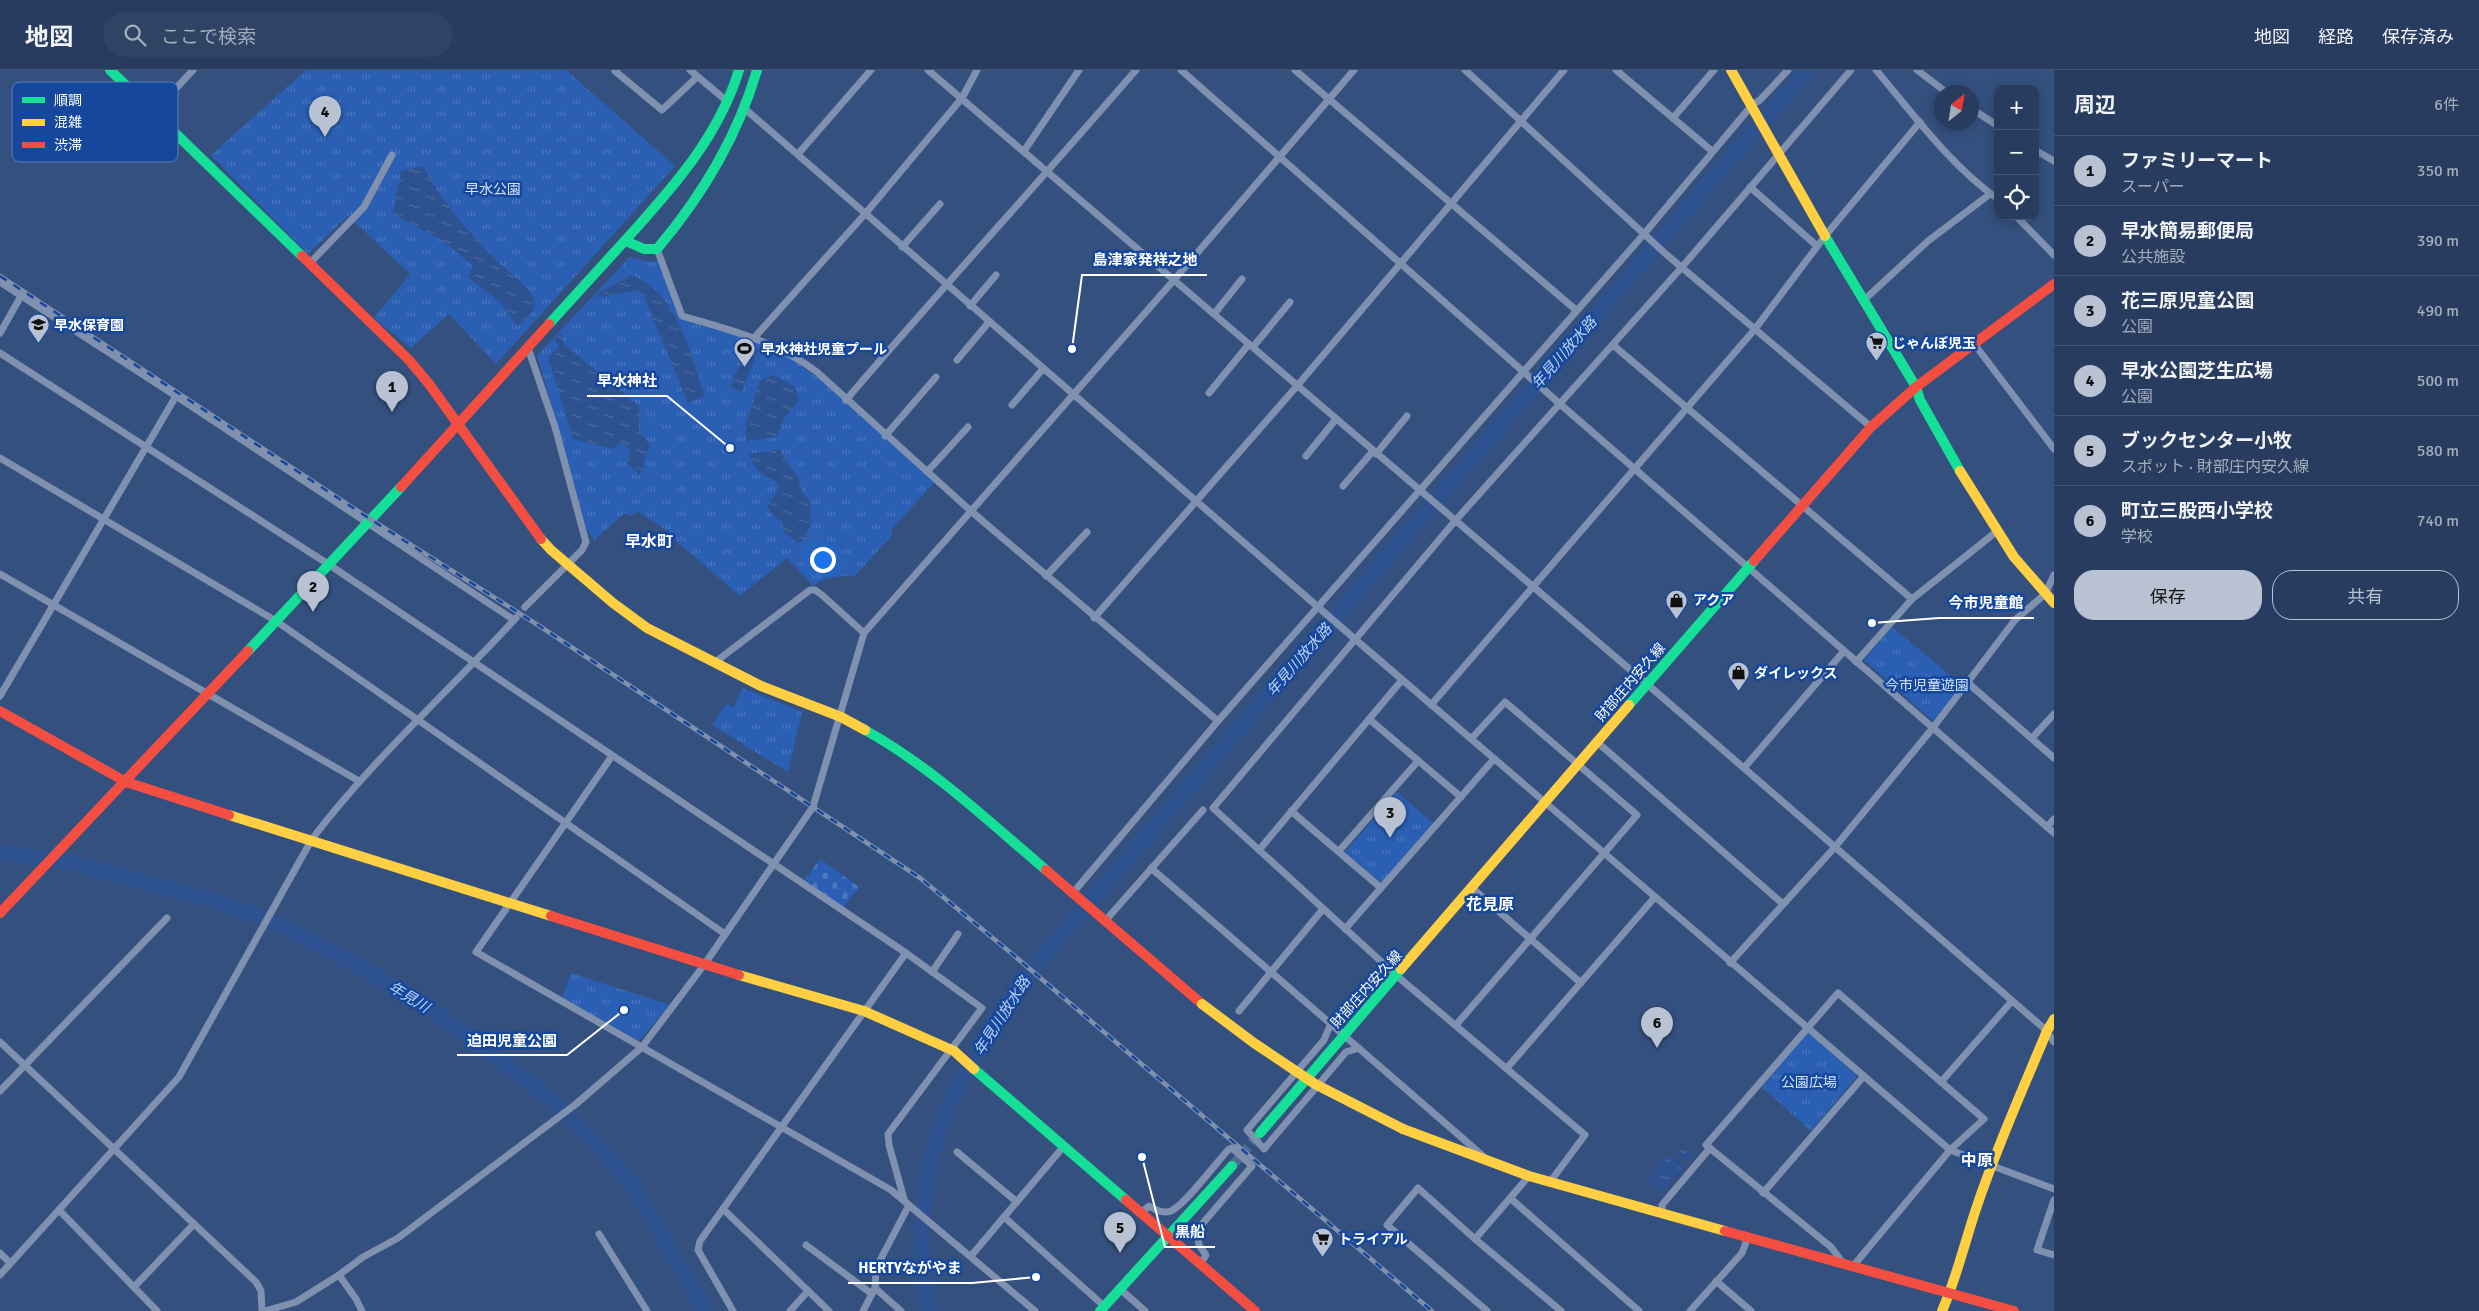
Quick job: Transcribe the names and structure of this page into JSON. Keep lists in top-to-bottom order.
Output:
{
  "streets": {
    "street": ["財部庄内安久線"]
  },
  "districts": ["早水町", "花見原", "中原"],
  "water": ["年見川放水路", "年見川"],
  "parks": ["早水公園", "今市児童遊園", "公園広場"],
  "places": {
    "school or university": ["早水保育園"],
    "other": [
      "島津家発祥之地",
      "早水神社",
      "今市児童館",
      "迫田児童公園",
      "黒船",
      "HERTYながやま"
    ],
    "supermarket": ["じゃんぼ児玉", "トライアル"],
    "sports": ["早水神社児童プール"],
    "shop": ["アクア", "ダイレックス"]
  },
  "legend": ["順調", "混雑", "渋滞"],
  "north": "top right",
  "page": {
    "header": "地図",
    "search": "ここで検索",
    "nav": ["地図", "経路", "保存済み"],
    "heading": ["周辺", "6件"],
    "map_buttons": ["+", "−"],
    "pins": [
      "4",
      "1",
      "2",
      "3",
      "6",
      "5"
    ],
    "list": [
      {
        "mark": "1",
        "name": "ファミリーマート",
        "note": "スーパー",
        "value": "350 m"
      },
      {
        "mark": "2",
        "name": "早水簡易郵便局",
        "note": "公共施設",
        "value": "390 m"
      },
      {
        "mark": "3",
        "name": "花三原児童公園",
        "note": "公園",
        "value": "490 m"
      },
      {
        "mark": "4",
        "name": "早水公園芝生広場",
        "note": "公園",
        "value": "500 m"
      },
      {
        "mark": "5",
        "name": "ブックセンター小牧",
        "note": "スポット · 財部庄内安久線",
        "value": "580 m"
      },
      {
        "mark": "6",
        "name": "町立三股西小学校",
        "note": "学校",
        "value": "740 m"
      }
    ],
    "buttons": ["保存", "共有"]
  }
}
